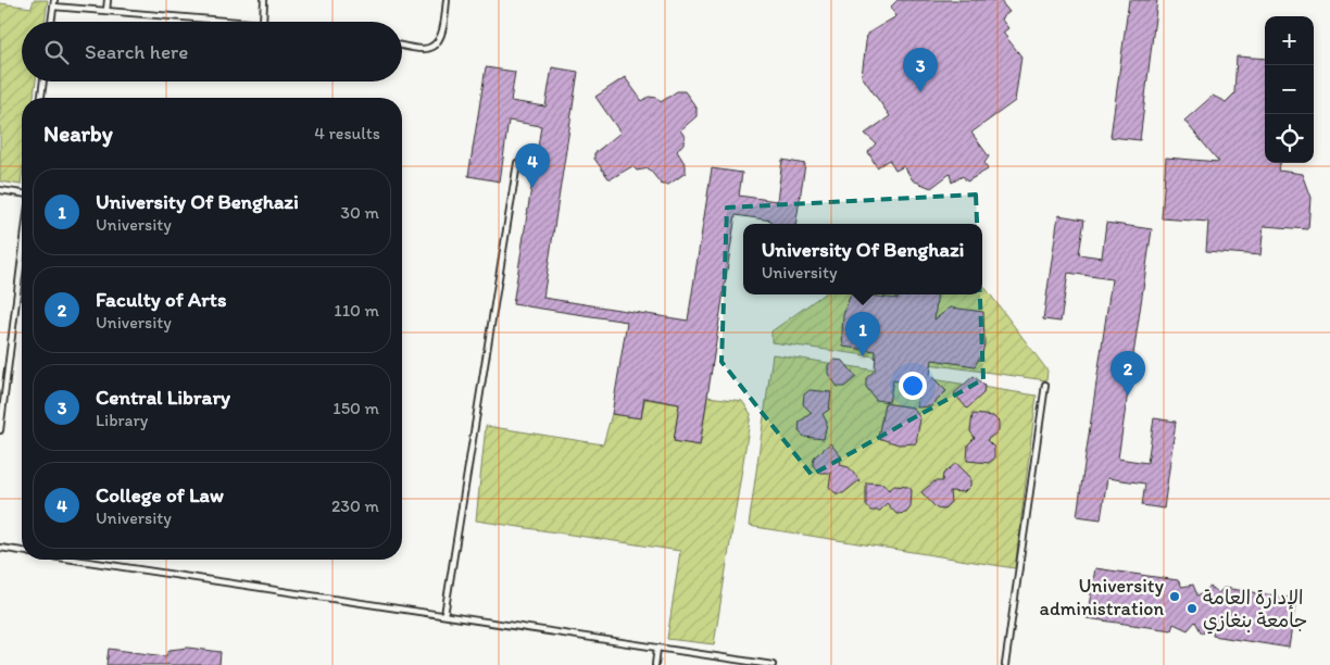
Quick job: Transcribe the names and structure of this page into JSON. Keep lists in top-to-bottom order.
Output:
{
  "places": ["University administration", "الإدارة العامة جامعة بنغازي"],
  "page": {
    "map_buttons": ["+", "−"],
    "search": "Search here",
    "pins": [
      "3",
      "4",
      "1",
      "2"
    ],
    "heading": ["Nearby", "4 results"],
    "list": [
      {
        "mark": "1",
        "name": "University Of Benghazi",
        "note": "University",
        "value": "30 m"
      },
      {
        "mark": "2",
        "name": "Faculty of Arts",
        "note": "University",
        "value": "110 m"
      },
      {
        "mark": "3",
        "name": "Central Library",
        "note": "Library",
        "value": "150 m"
      },
      {
        "mark": "4",
        "name": "College of Law",
        "note": "University",
        "value": "230 m"
      }
    ],
    "popup": ["University Of Benghazi", "University"]
  }
}
